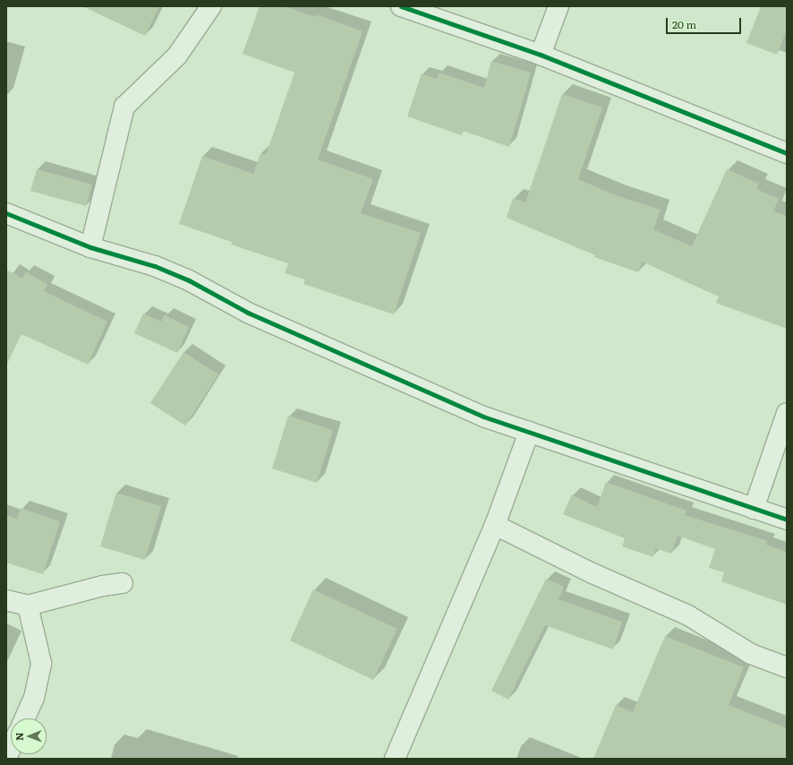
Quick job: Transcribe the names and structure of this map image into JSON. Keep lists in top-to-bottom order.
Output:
{
  "scale_bar": "20 m",
  "north": "left"
}
